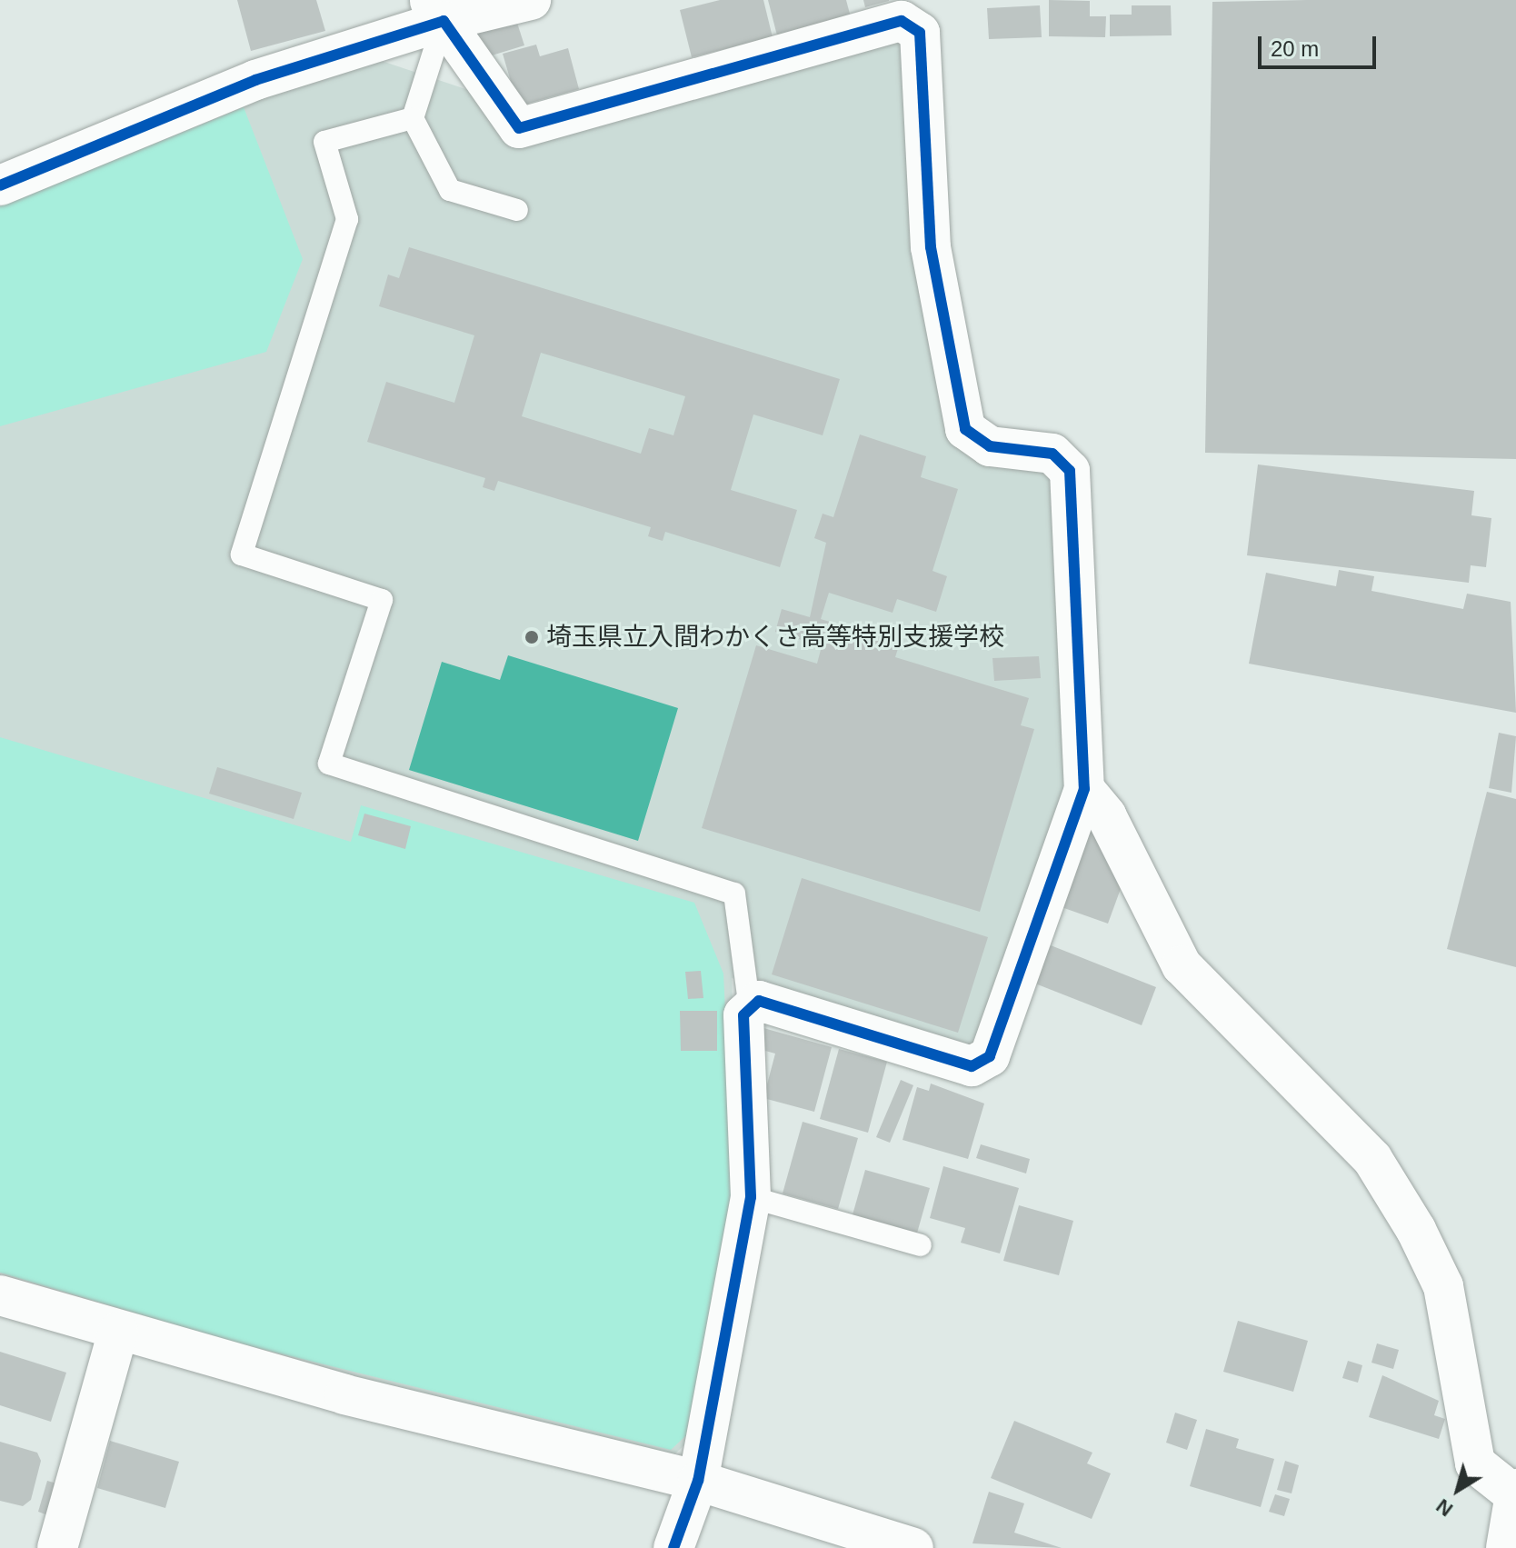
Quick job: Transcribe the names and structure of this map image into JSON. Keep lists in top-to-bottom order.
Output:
{
  "places": ["埼玉県立入間わかくさ高等特別支援学校"],
  "scale_bar": "20 m",
  "north": "bottom left"
}
